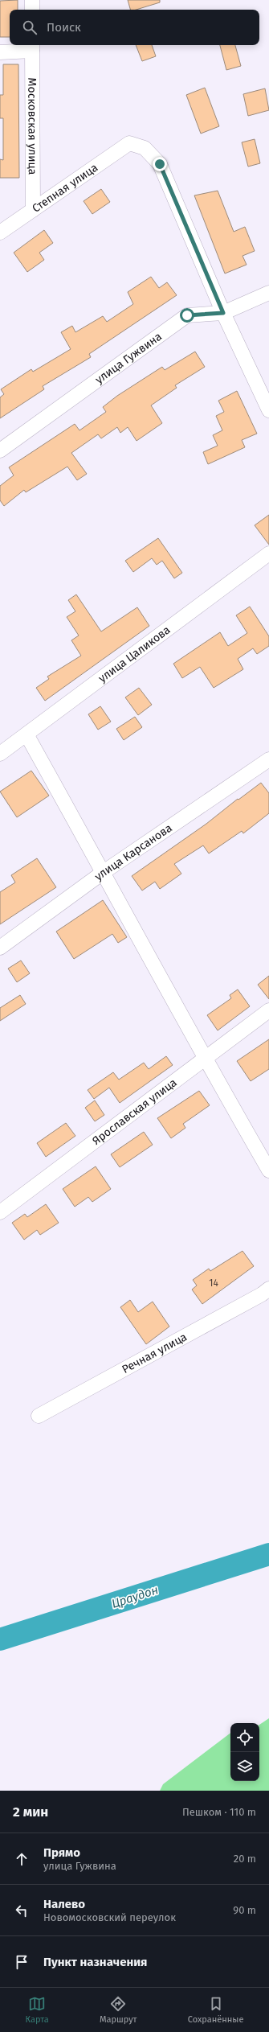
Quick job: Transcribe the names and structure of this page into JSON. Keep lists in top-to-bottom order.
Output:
{
  "streets": {
    "street": [
      "Московская улица",
      "Степная улица",
      "улица Гужвина",
      "улица Цаликова",
      "улица Карсанова",
      "Ярославская улица",
      "Речная улица"
    ]
  },
  "crossings": [
    ["Московская улица", "Степная улица"],
    ["Степная улица", "улица Гужвина"]
  ],
  "water": ["Цраудон"],
  "house_numbers": ["14"],
  "page": {
    "search": "Поиск",
    "heading": ["2 мин", "Пешком · 110 m"],
    "list": [
      ["Прямо", "улица Гужвина", "20 m"],
      ["Налево", "Новомосковский переулок", "90 m"],
      "Пункт назначения"
    ],
    "nav": ["Карта", "Маршрут", "Сохранённые"]
  }
}
